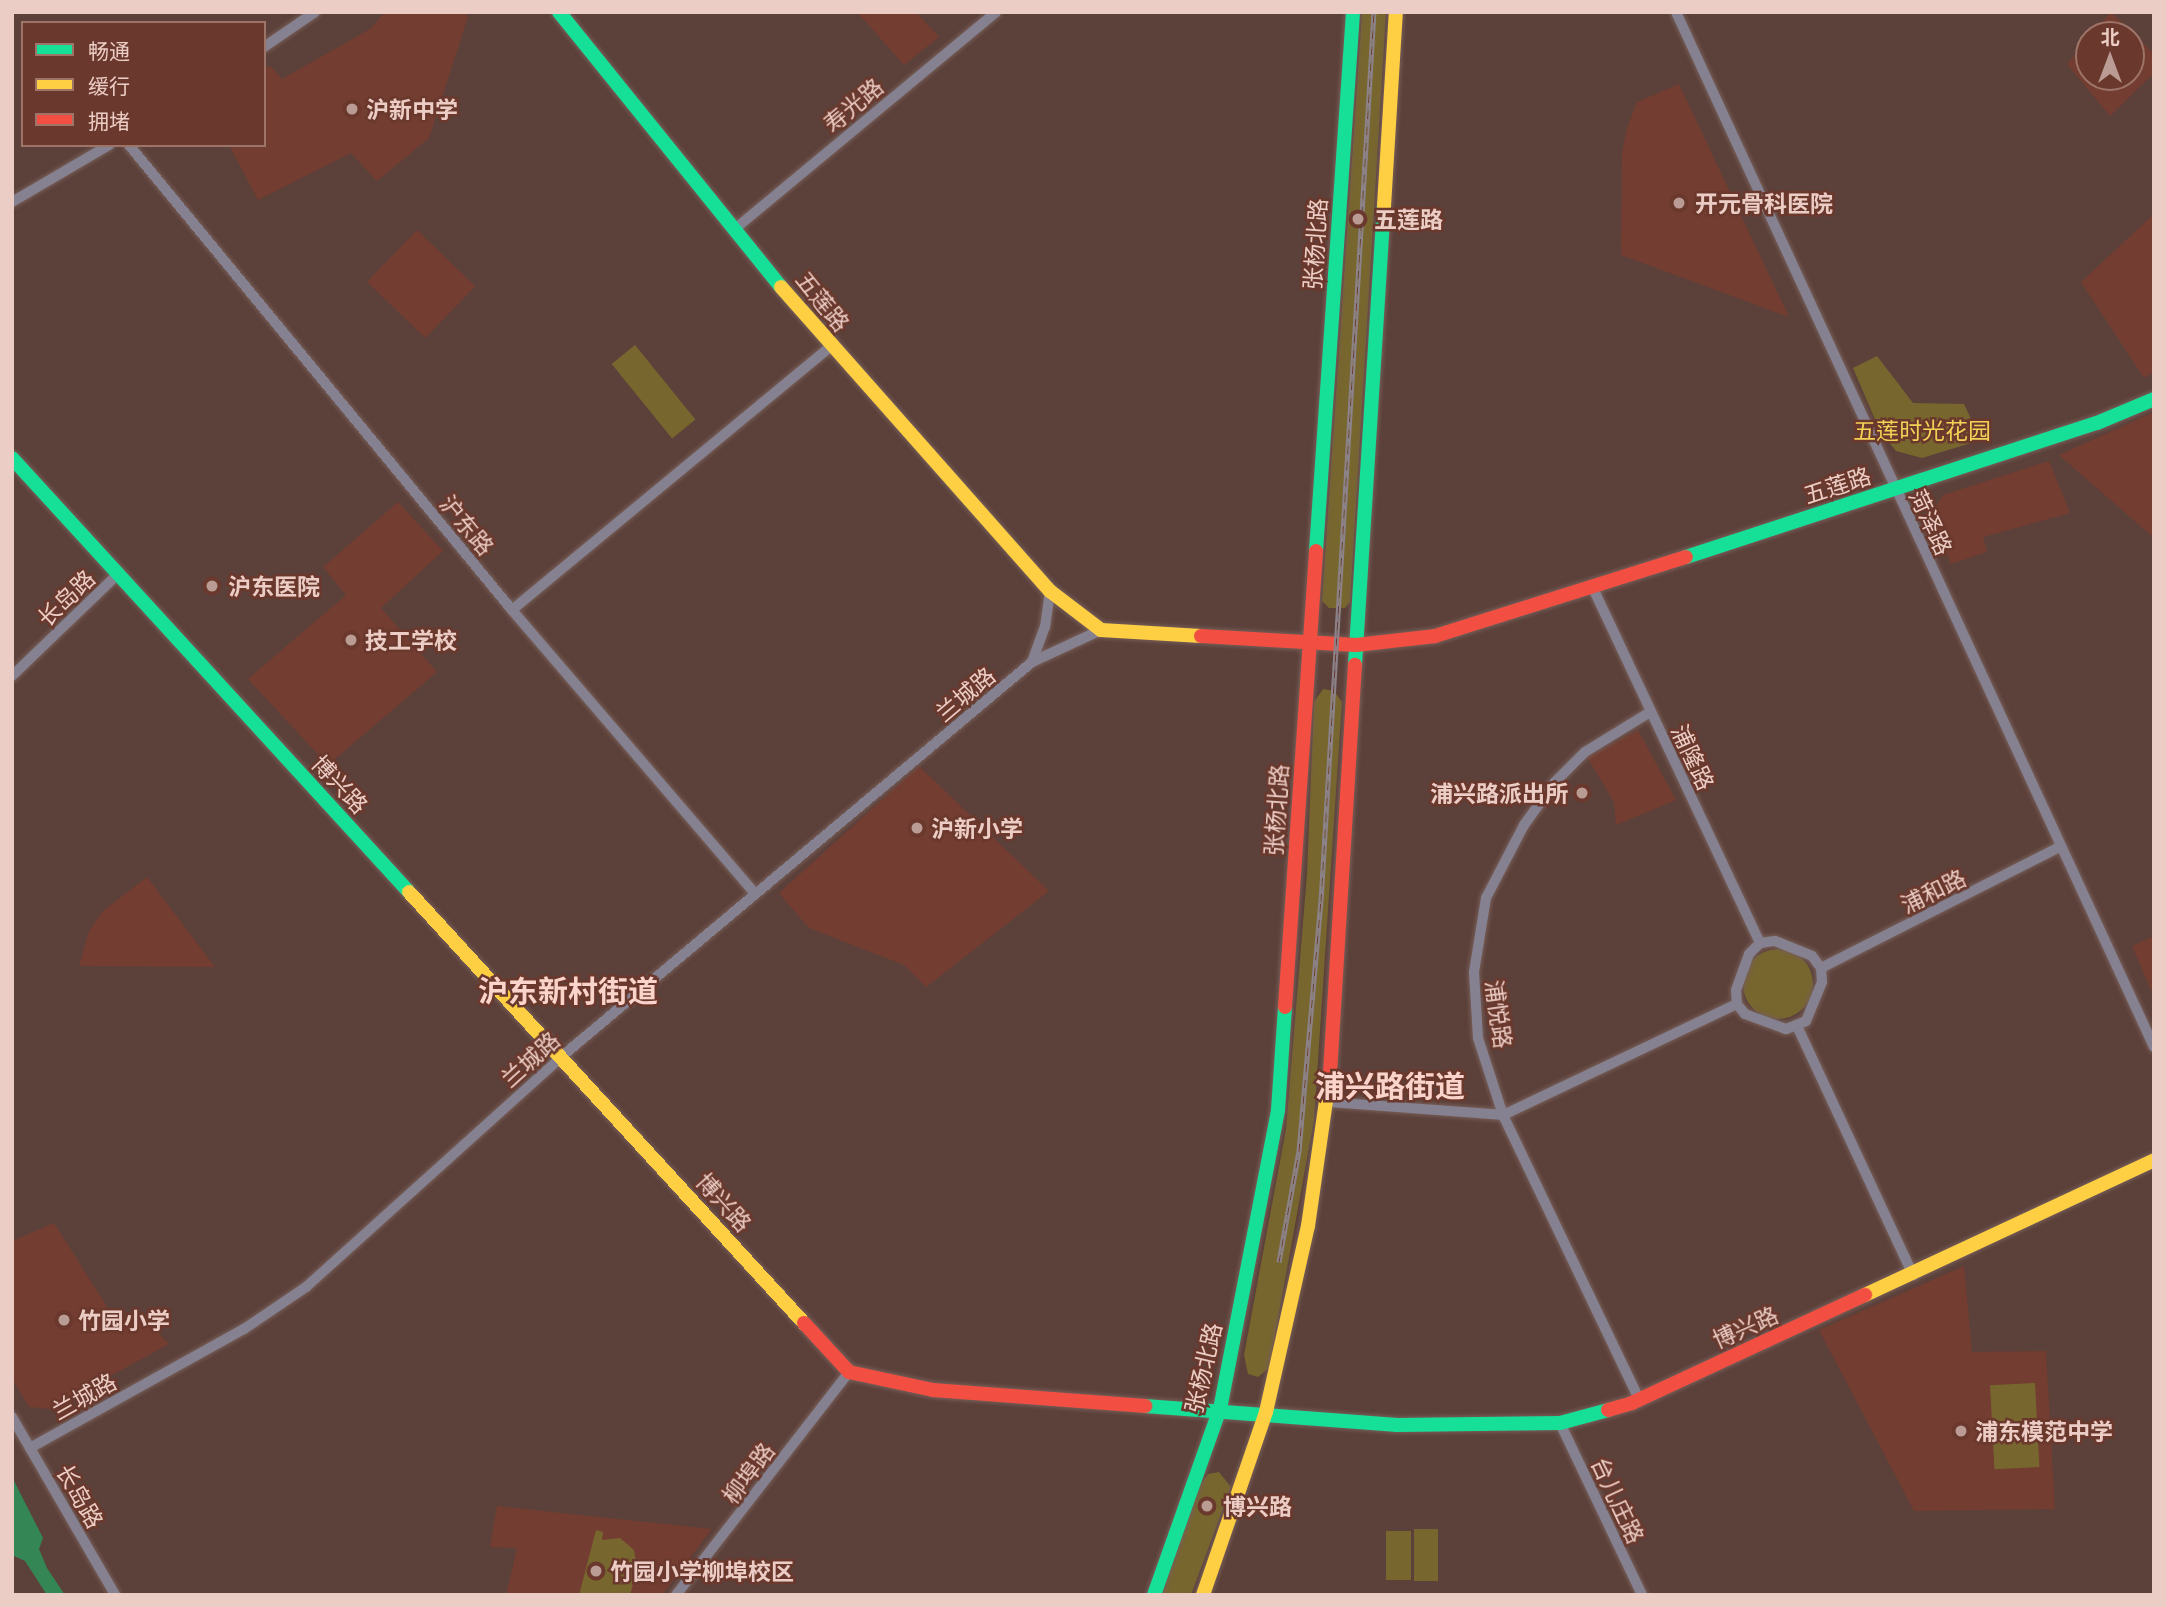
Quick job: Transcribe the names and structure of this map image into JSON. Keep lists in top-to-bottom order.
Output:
{
  "streets": {
    "street": [
      "寿光路",
      "张杨北路",
      "五莲路",
      "菏泽路",
      "沪东路",
      "长岛路",
      "兰城路",
      "浦隆路",
      "博兴路",
      "浦和路",
      "浦悦路",
      "柳埠路",
      "台儿庄路"
    ]
  },
  "crossings": [
    ["寿光路", "五莲路"],
    ["张杨北路", "五莲路"],
    ["张杨北路", "博兴路"],
    ["五莲路", "菏泽路"],
    ["五莲路", "兰城路"],
    ["五莲路", "浦隆路"],
    ["菏泽路", "浦和路"],
    ["沪东路", "兰城路"],
    ["长岛路", "兰城路"],
    ["长岛路", "博兴路"],
    ["兰城路", "博兴路"],
    ["浦隆路", "浦和路"],
    ["浦隆路", "浦悦路"],
    ["博兴路", "浦悦路"],
    ["博兴路", "柳埠路"],
    ["博兴路", "台儿庄路"]
  ],
  "districts": ["沪东新村街道", "浦兴路街道"],
  "parks": ["五莲时光花园"],
  "places": [
    "沪新中学",
    "开元骨科医院",
    "五莲路",
    "沪东医院",
    "技工学校",
    "浦兴路派出所",
    "沪新小学",
    "竹园小学",
    "浦东模范中学",
    "博兴路",
    "竹园小学柳埠校区"
  ],
  "legend": ["畅通", "缓行", "拥堵"],
  "north": "top"
}
